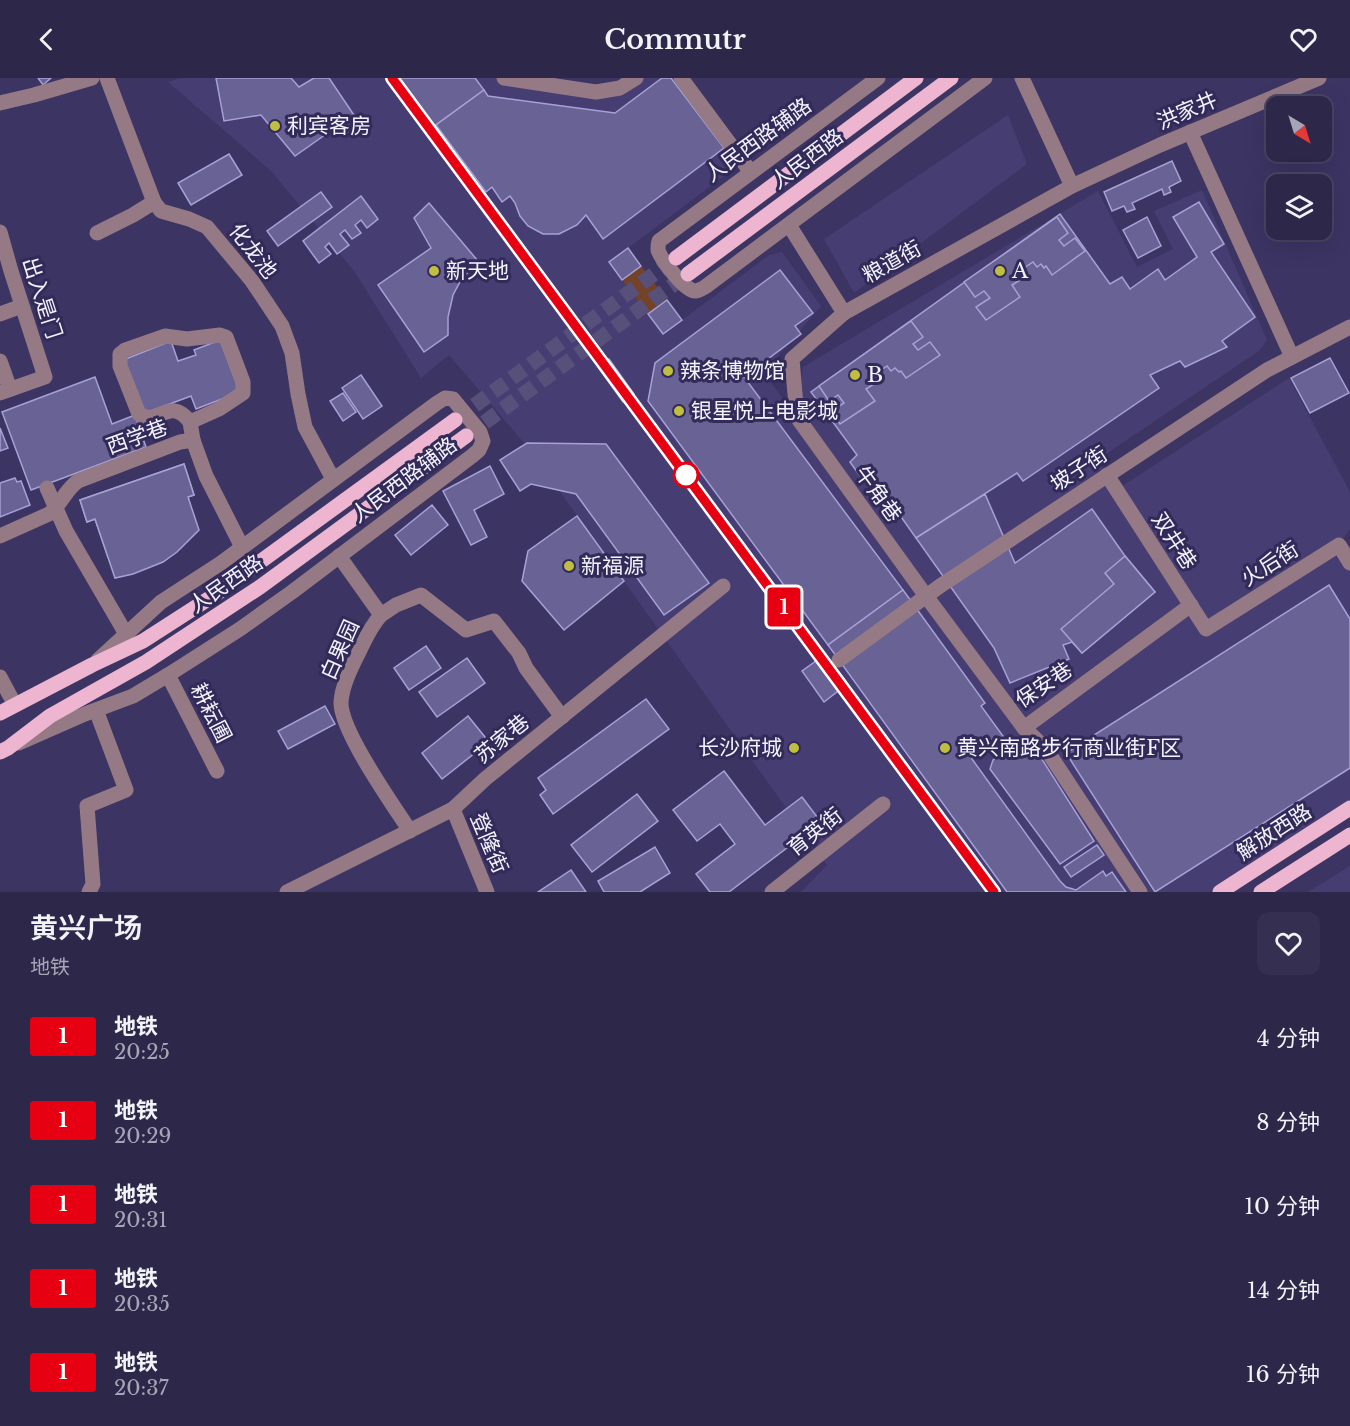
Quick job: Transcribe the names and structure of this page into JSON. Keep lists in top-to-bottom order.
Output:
{
  "streets": {
    "main road": ["人民西路", "解放西路"],
    "street": [
      "洪家井",
      "人民西路辅路",
      "化龙池",
      "粮道街",
      "出入是门",
      "西学巷",
      "坡子街",
      "牛角巷",
      "双井巷",
      "火后街",
      "白果园",
      "保安巷",
      "耕耘圃",
      "苏家巷",
      "育英街",
      "登隆街"
    ]
  },
  "crossings": [
    ["洪家井", "粮道街"],
    ["人民西路辅路", "人民西路"],
    ["人民西路辅路", "化龙池"],
    ["人民西路辅路", "西学巷"],
    ["人民西路辅路", "白果园"],
    ["人民西路辅路", "耕耘圃"],
    ["粮道街", "牛角巷"],
    ["坡子街", "牛角巷"],
    ["坡子街", "双井巷"],
    ["坡子街", "保安巷"],
    ["牛角巷", "保安巷"],
    ["双井巷", "火后街"],
    ["双井巷", "保安巷"],
    ["白果园", "苏家巷"],
    ["苏家巷", "登隆街"]
  ],
  "places": [
    "利宾客房",
    "新天地",
    "A",
    "辣条博物馆",
    "B",
    "银星悦上电影城",
    "新福源",
    "长沙府城",
    "黄兴南路步行商业街F区"
  ],
  "lines": ["metro line 1"],
  "north": "bottom right",
  "page": {
    "header": "Commutr",
    "on_map": "1",
    "heading": ["黄兴广场", "地铁"],
    "list": [
      {
        "mark": "1",
        "name": "地铁",
        "note": "20:25",
        "value": "4 分钟"
      },
      {
        "mark": "1",
        "name": "地铁",
        "note": "20:29",
        "value": "8 分钟"
      },
      {
        "mark": "1",
        "name": "地铁",
        "note": "20:31",
        "value": "10 分钟"
      },
      {
        "mark": "1",
        "name": "地铁",
        "note": "20:35",
        "value": "14 分钟"
      },
      {
        "mark": "1",
        "name": "地铁",
        "note": "20:37",
        "value": "16 分钟"
      }
    ]
  }
}
